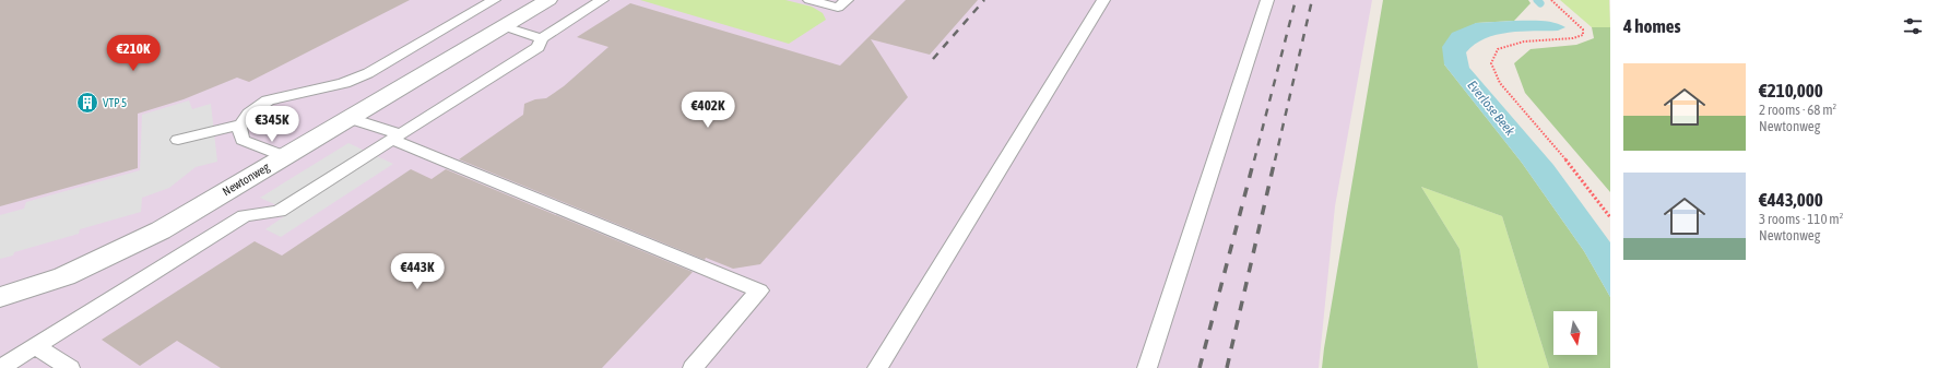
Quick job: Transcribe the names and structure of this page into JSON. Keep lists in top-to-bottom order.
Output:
{
  "streets": {
    "street": ["Newtonweg"]
  },
  "water": ["Everlose Beek"],
  "places": {
    "building": ["VTP 5"]
  },
  "north": "bottom",
  "page": {
    "heading": "4 homes",
    "price": [
      "€210K",
      "€402K",
      "€345K",
      "€443K"
    ],
    "list": [
      {
        "name": "€210,000",
        "note": "2 rooms · 68 m² · Newtonweg"
      },
      {
        "name": "€443,000",
        "note": "3 rooms · 110 m² · Newtonweg"
      }
    ]
  }
}
